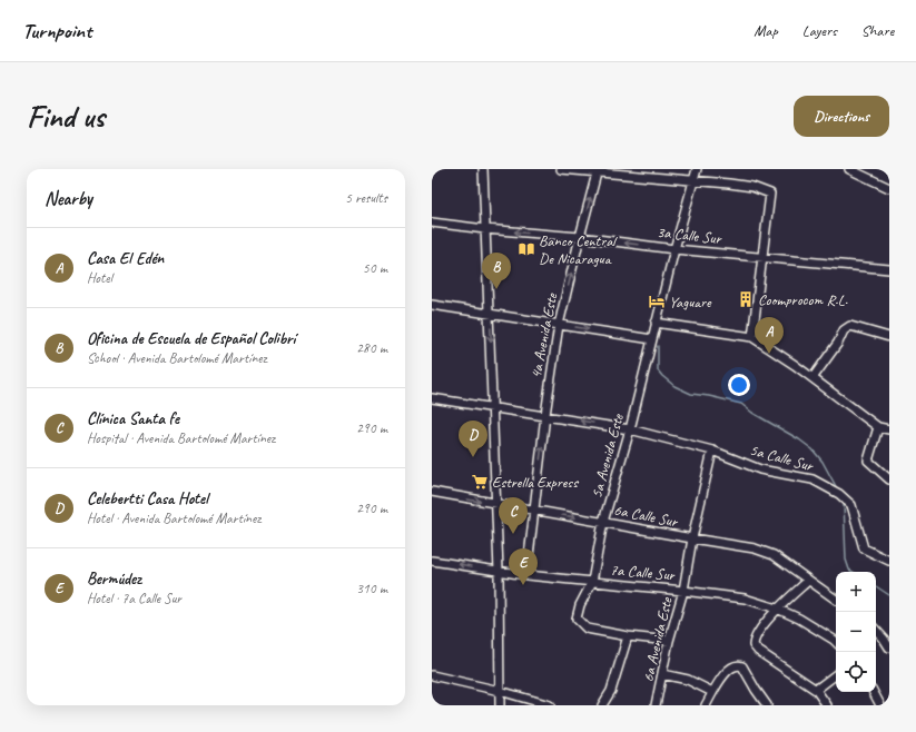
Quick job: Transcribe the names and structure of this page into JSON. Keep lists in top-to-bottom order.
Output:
{
  "streets": {
    "street": [
      "3a Calle Sur",
      "4a Avenida Este",
      "5a Avenida Este",
      "5a Calle Sur",
      "6a Calle Sur",
      "7a Calle Sur",
      "6a Avenida Este"
    ]
  },
  "crossings": [
    ["3a Calle Sur", "4a Avenida Este"],
    ["3a Calle Sur", "5a Avenida Este"],
    ["4a Avenida Este", "5a Calle Sur"],
    ["4a Avenida Este", "6a Calle Sur"],
    ["5a Avenida Este", "5a Calle Sur"],
    ["5a Avenida Este", "6a Calle Sur"],
    ["5a Avenida Este", "7a Calle Sur"],
    ["5a Calle Sur", "6a Avenida Este"],
    ["6a Calle Sur", "6a Avenida Este"],
    ["7a Calle Sur", "6a Avenida Este"]
  ],
  "places": {
    "library": ["Banco Central De Nicaragua"],
    "building": ["Coomprocom R.L."],
    "hotel": ["Yaguare"],
    "supermarket": ["Estrella Express"]
  },
  "page": {
    "header": "Turnpoint",
    "nav": ["Map", "Layers", "Share"],
    "buttons": "Directions",
    "title": "Find us",
    "heading": ["Nearby", "5 results"],
    "list": [
      {
        "mark": "A",
        "name": "Casa El Edén",
        "note": "Hotel",
        "value": "50 m"
      },
      {
        "mark": "B",
        "name": "Oficina de Escuela de Español Colibrí",
        "note": "School · Avenida Bartolomé Martínez",
        "value": "280 m"
      },
      {
        "mark": "C",
        "name": "Clínica Santa fe",
        "note": "Hospital · Avenida Bartolomé Martínez",
        "value": "290 m"
      },
      {
        "mark": "D",
        "name": "Celebertti Casa Hotel",
        "note": "Hotel · Avenida Bartolomé Martínez",
        "value": "290 m"
      },
      {
        "mark": "E",
        "name": "Bermúdez",
        "note": "Hotel · 7a Calle Sur",
        "value": "310 m"
      }
    ],
    "pins": [
      "B",
      "A",
      "D",
      "C",
      "E"
    ],
    "map_buttons": ["+", "−"]
  }
}
